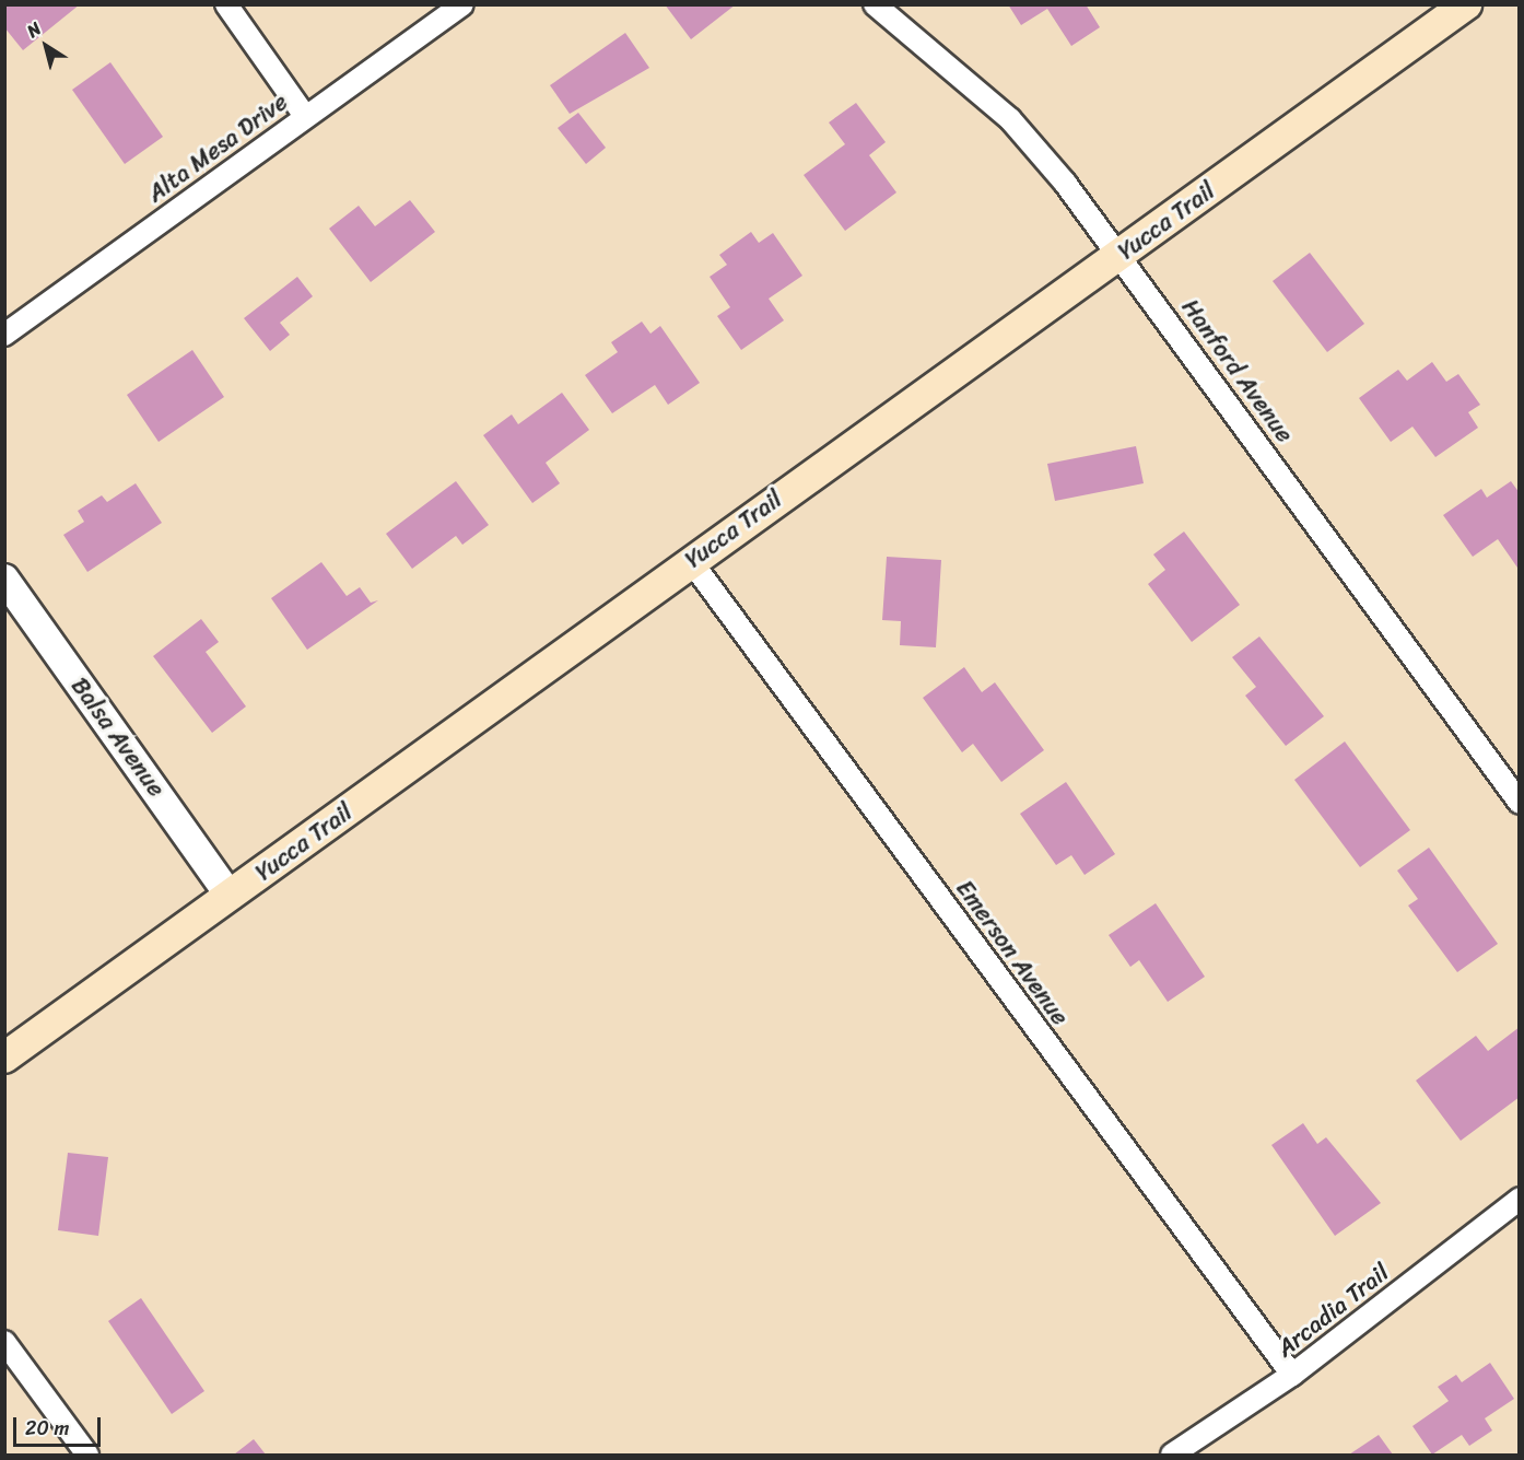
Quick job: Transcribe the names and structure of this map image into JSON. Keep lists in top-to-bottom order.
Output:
{
  "streets": {
    "main road": ["Yucca Trail"],
    "street": [
      "Alta Mesa Drive",
      "Hanford Avenue",
      "Balsa Avenue",
      "Emerson Avenue",
      "Arcadia Trail"
    ]
  },
  "crossings": [
    ["Yucca Trail", "Hanford Avenue"],
    ["Yucca Trail", "Balsa Avenue"],
    ["Yucca Trail", "Emerson Avenue"],
    ["Emerson Avenue", "Arcadia Trail"]
  ],
  "scale_bar": "20 m",
  "north": "top left"
}
